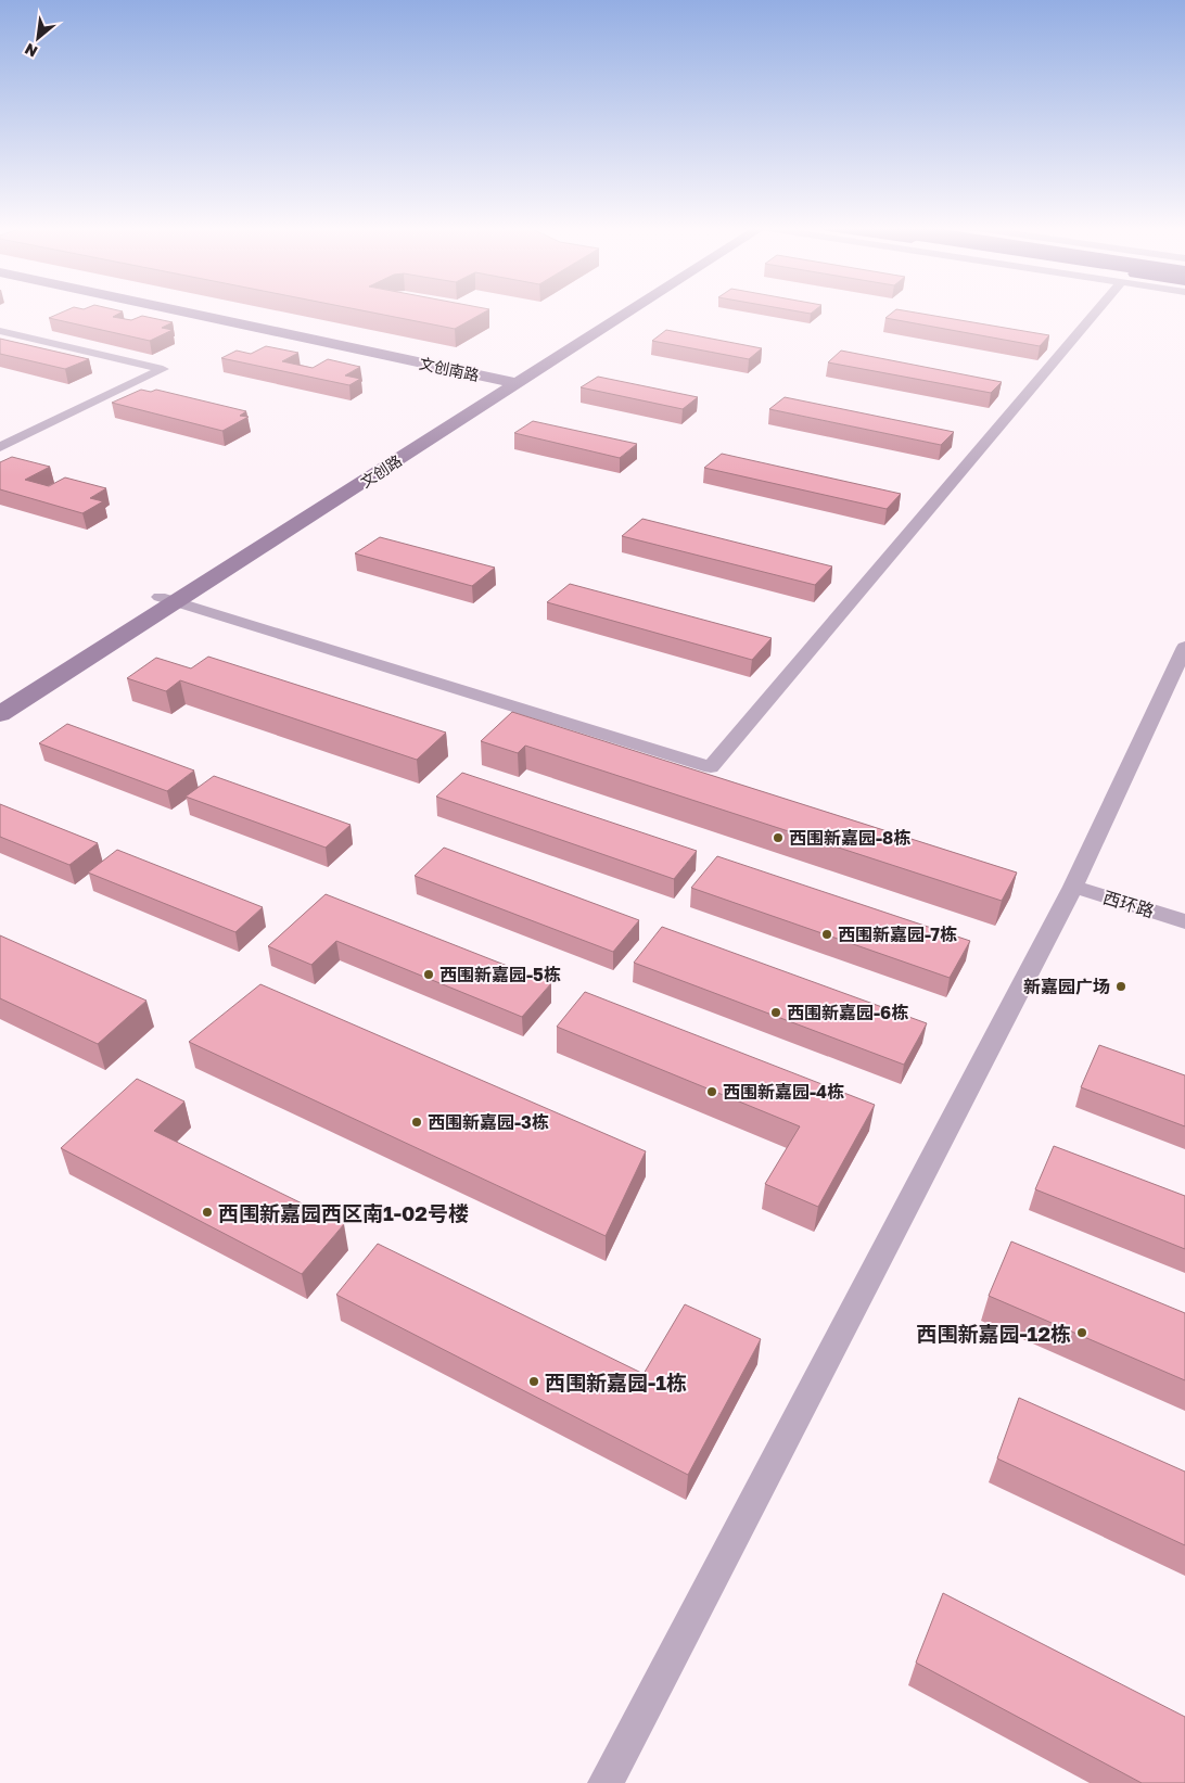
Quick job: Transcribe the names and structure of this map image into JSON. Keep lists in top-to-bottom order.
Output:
{
  "streets": {
    "street": ["文创南路", "文创路", "西环路"]
  },
  "crossings": [
    ["文创南路", "文创路"]
  ],
  "places": [
    "西围新嘉园-8栋",
    "西围新嘉园-7栋",
    "西围新嘉园-5栋",
    "新嘉园广场",
    "西围新嘉园-6栋",
    "西围新嘉园-4栋",
    "西围新嘉园-3栋",
    "西围新嘉园西区南1-02号楼",
    "西围新嘉园-12栋",
    "西围新嘉园-1栋"
  ],
  "north": "bottom left"
}
